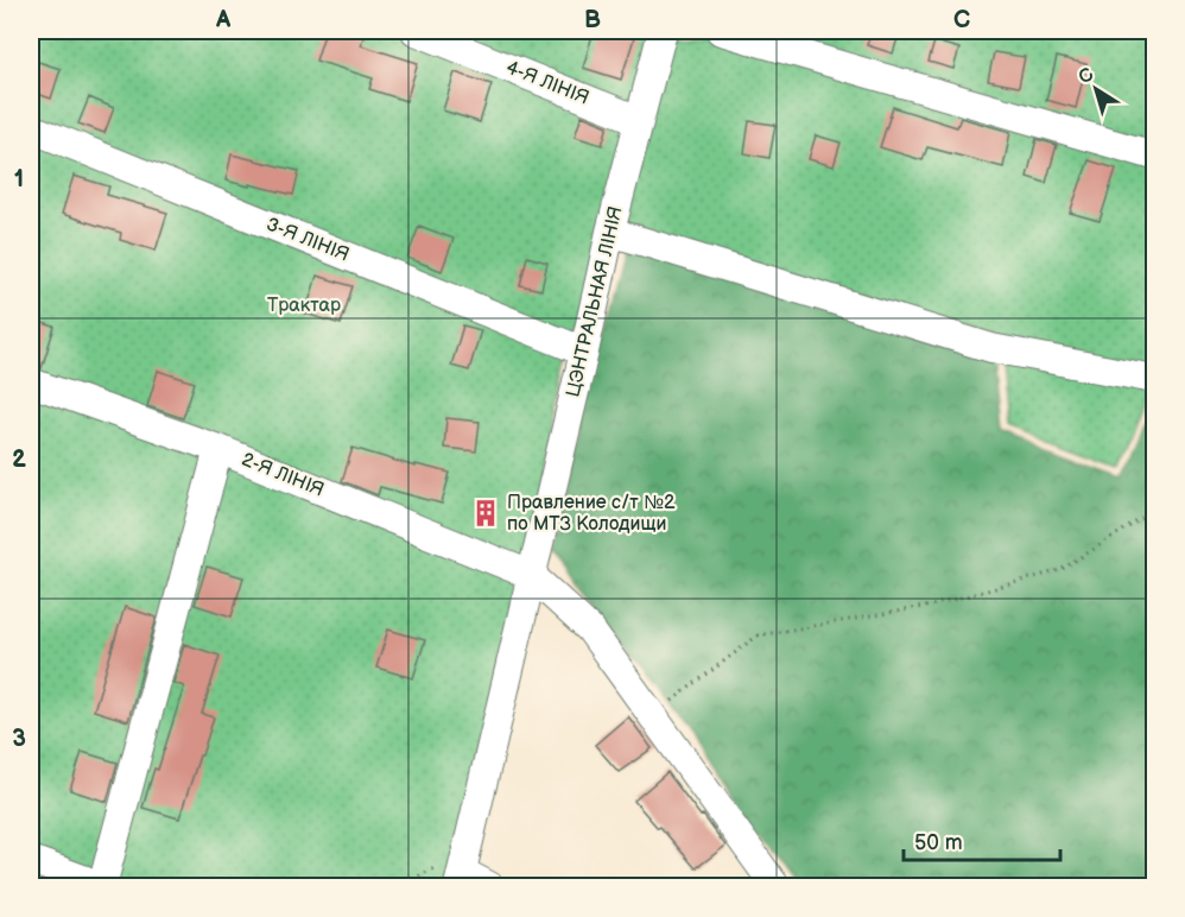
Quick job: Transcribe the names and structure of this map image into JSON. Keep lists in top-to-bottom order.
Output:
{
  "streets": {
    "street": [
      "4-Я ЛІНІЯ",
      "3-Я ЛІНІЯ",
      "ЦЭНТРАЛЬНАЯ ЛІНІЯ",
      "2-Я ЛІНІЯ"
    ]
  },
  "crossings": [
    ["4-Я ЛІНІЯ", "ЦЭНТРАЛЬНАЯ ЛІНІЯ"],
    ["3-Я ЛІНІЯ", "ЦЭНТРАЛЬНАЯ ЛІНІЯ"],
    ["ЦЭНТРАЛЬНАЯ ЛІНІЯ", "2-Я ЛІНІЯ"]
  ],
  "parks": ["Трактар"],
  "places": {
    "building": ["Правление с/т №2 по МТЗ Колодищи"]
  },
  "scale_bar": "50 m",
  "north": "top left",
  "grid": {
    "columns": ["A", "B", "C"],
    "rows": ["1", "2", "3"]
  }
}
